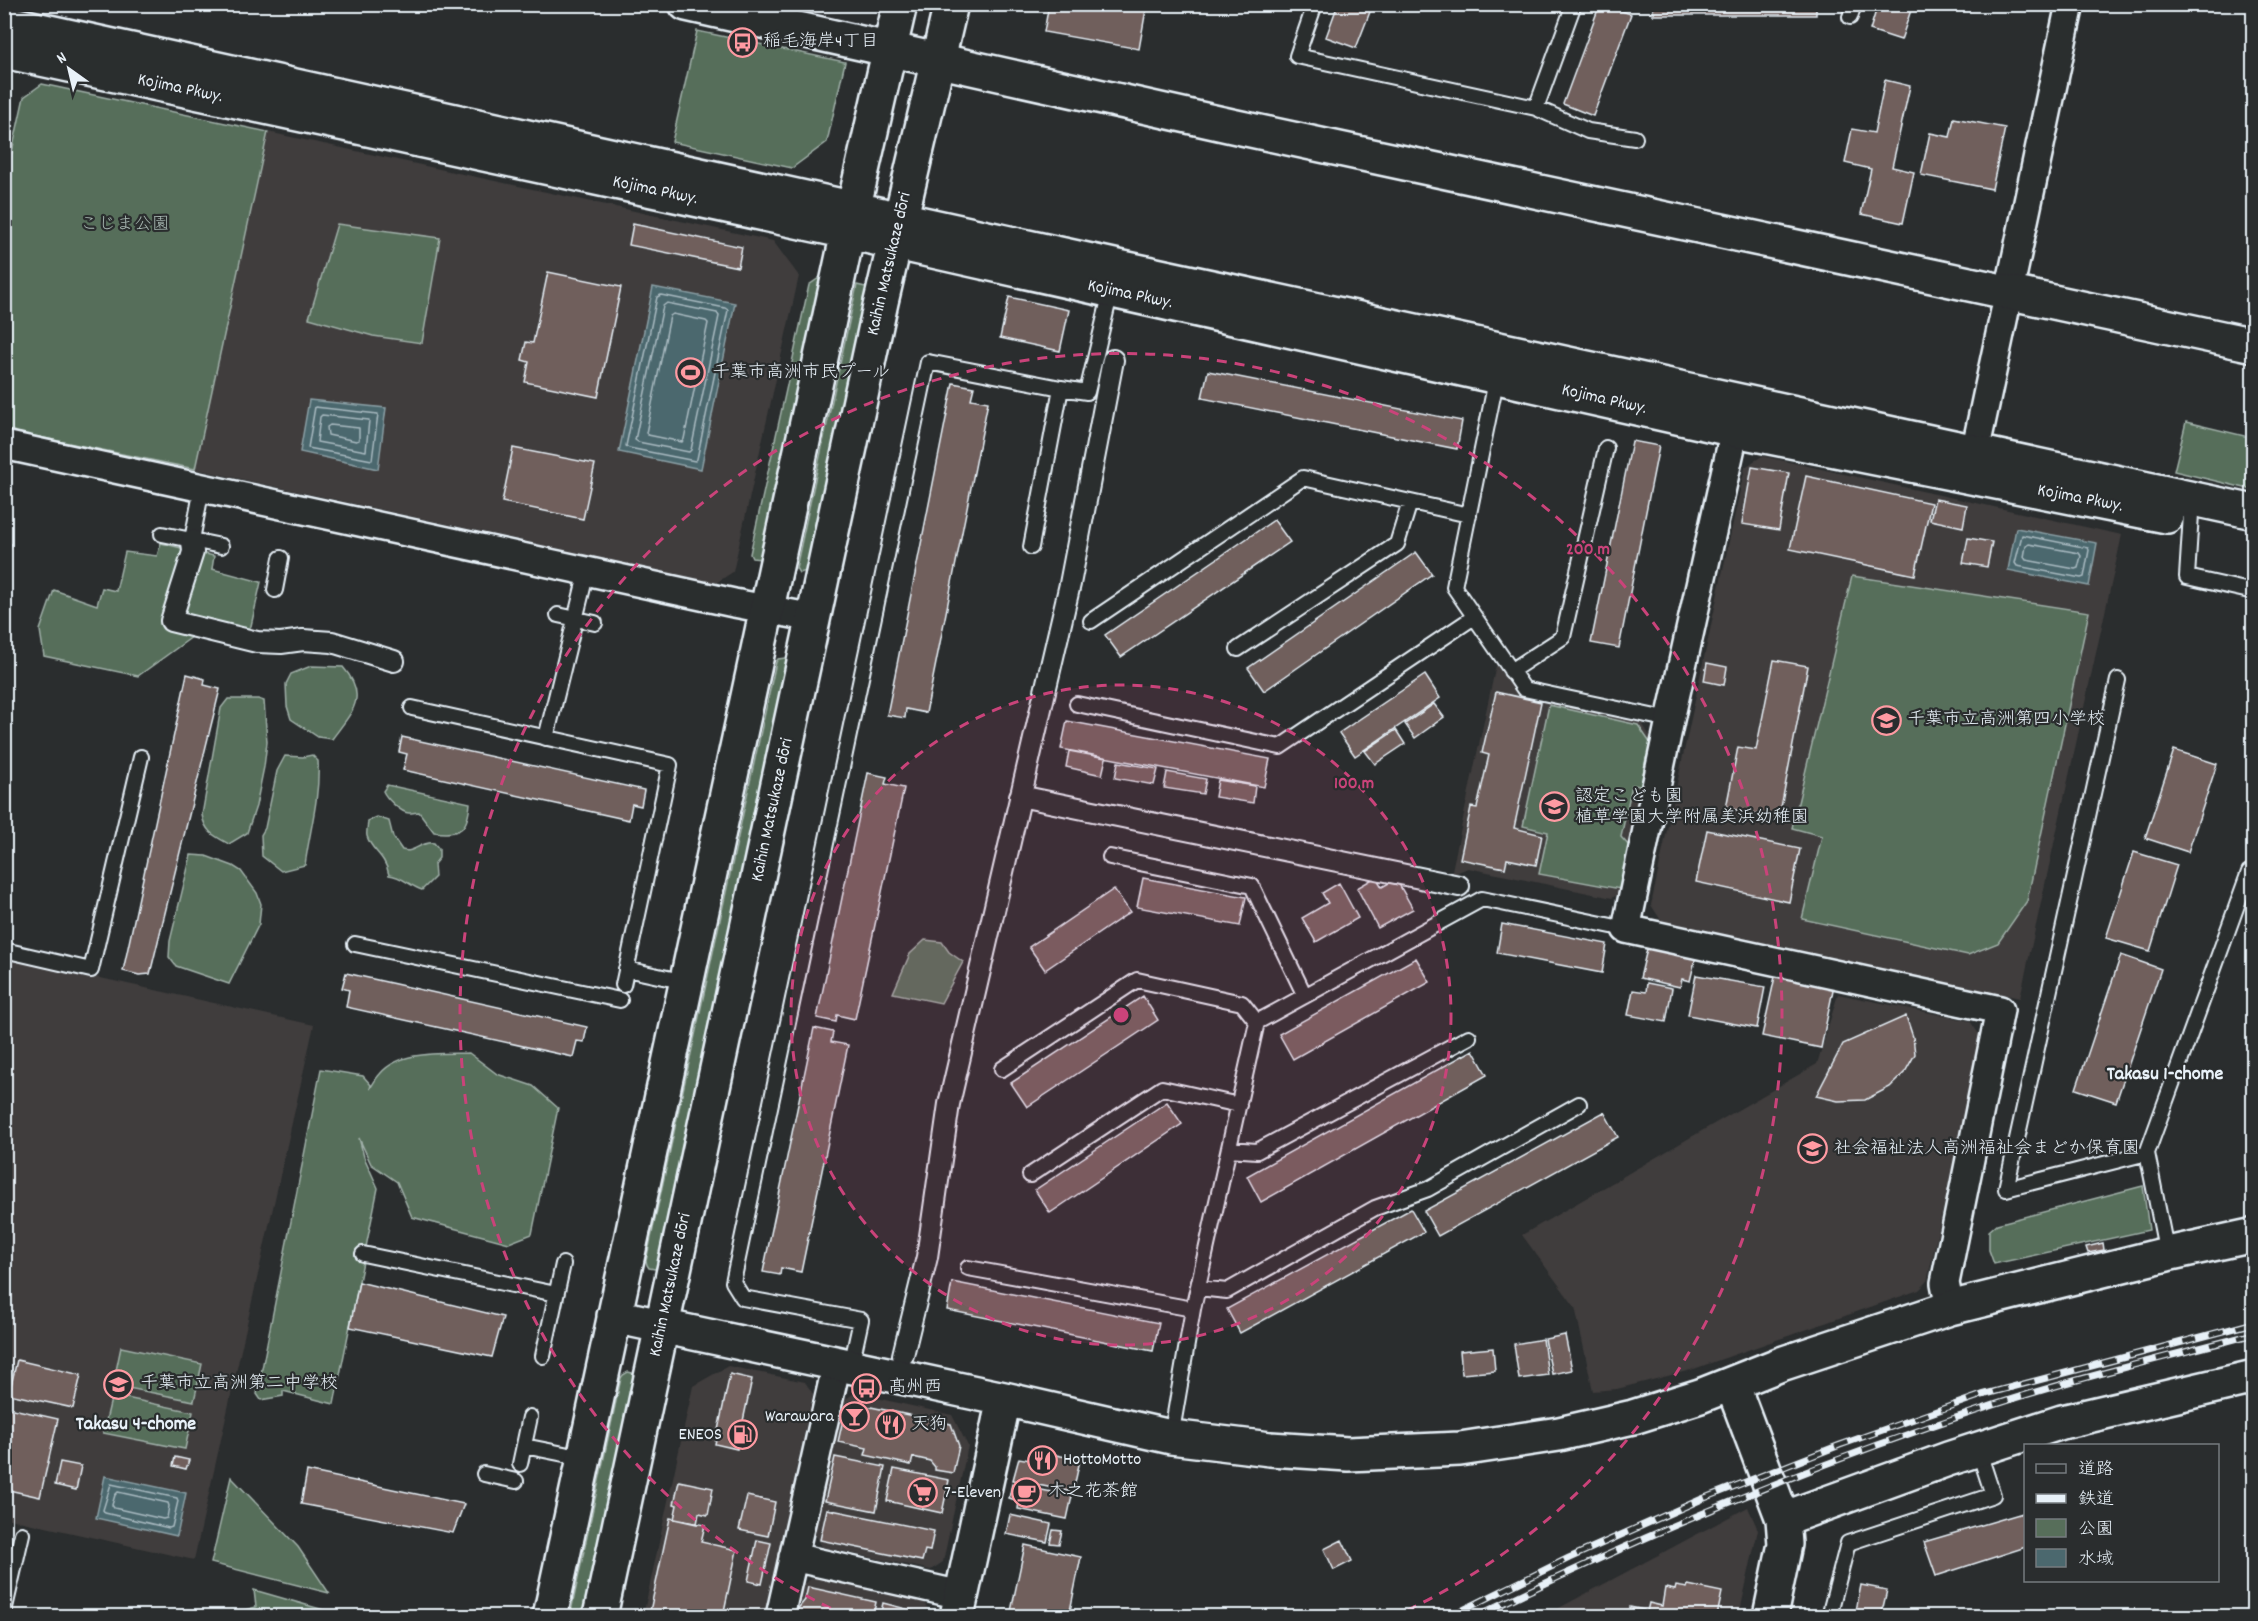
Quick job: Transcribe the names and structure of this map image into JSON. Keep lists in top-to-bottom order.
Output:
{
  "streets": {
    "street": ["Kojima Pkwy.", "Kaihin Matsukaze dōri"]
  },
  "crossings": [
    ["Kojima Pkwy.", "Kaihin Matsukaze dōri"]
  ],
  "districts": ["Takasu 1-chome", "Takasu 4-chome"],
  "parks": ["こじま公園"],
  "places": {
    "bus stop": ["稲毛海岸4丁目", "髙州西"],
    "sports": ["千葉市高洲市民プール"],
    "school or university": [
      "千葉市立高洲第四小学校",
      "認定こども園 植草学園大学附属美浜幼稚園",
      "社会福祉法人高洲福祉会まどか保育園",
      "千葉市立高洲第二中学校"
    ],
    "bar": ["Warawara"],
    "restaurant": ["天狗", "HottoMotto"],
    "fuel station": ["ENEOS"],
    "cafe": ["木之花茶館"],
    "supermarket": ["7-Eleven"]
  },
  "legend": [
    "道路",
    "鉄道",
    "公園",
    "水域"
  ],
  "north": "top left",
  "rings": ["200 m", "100 m"]
}
